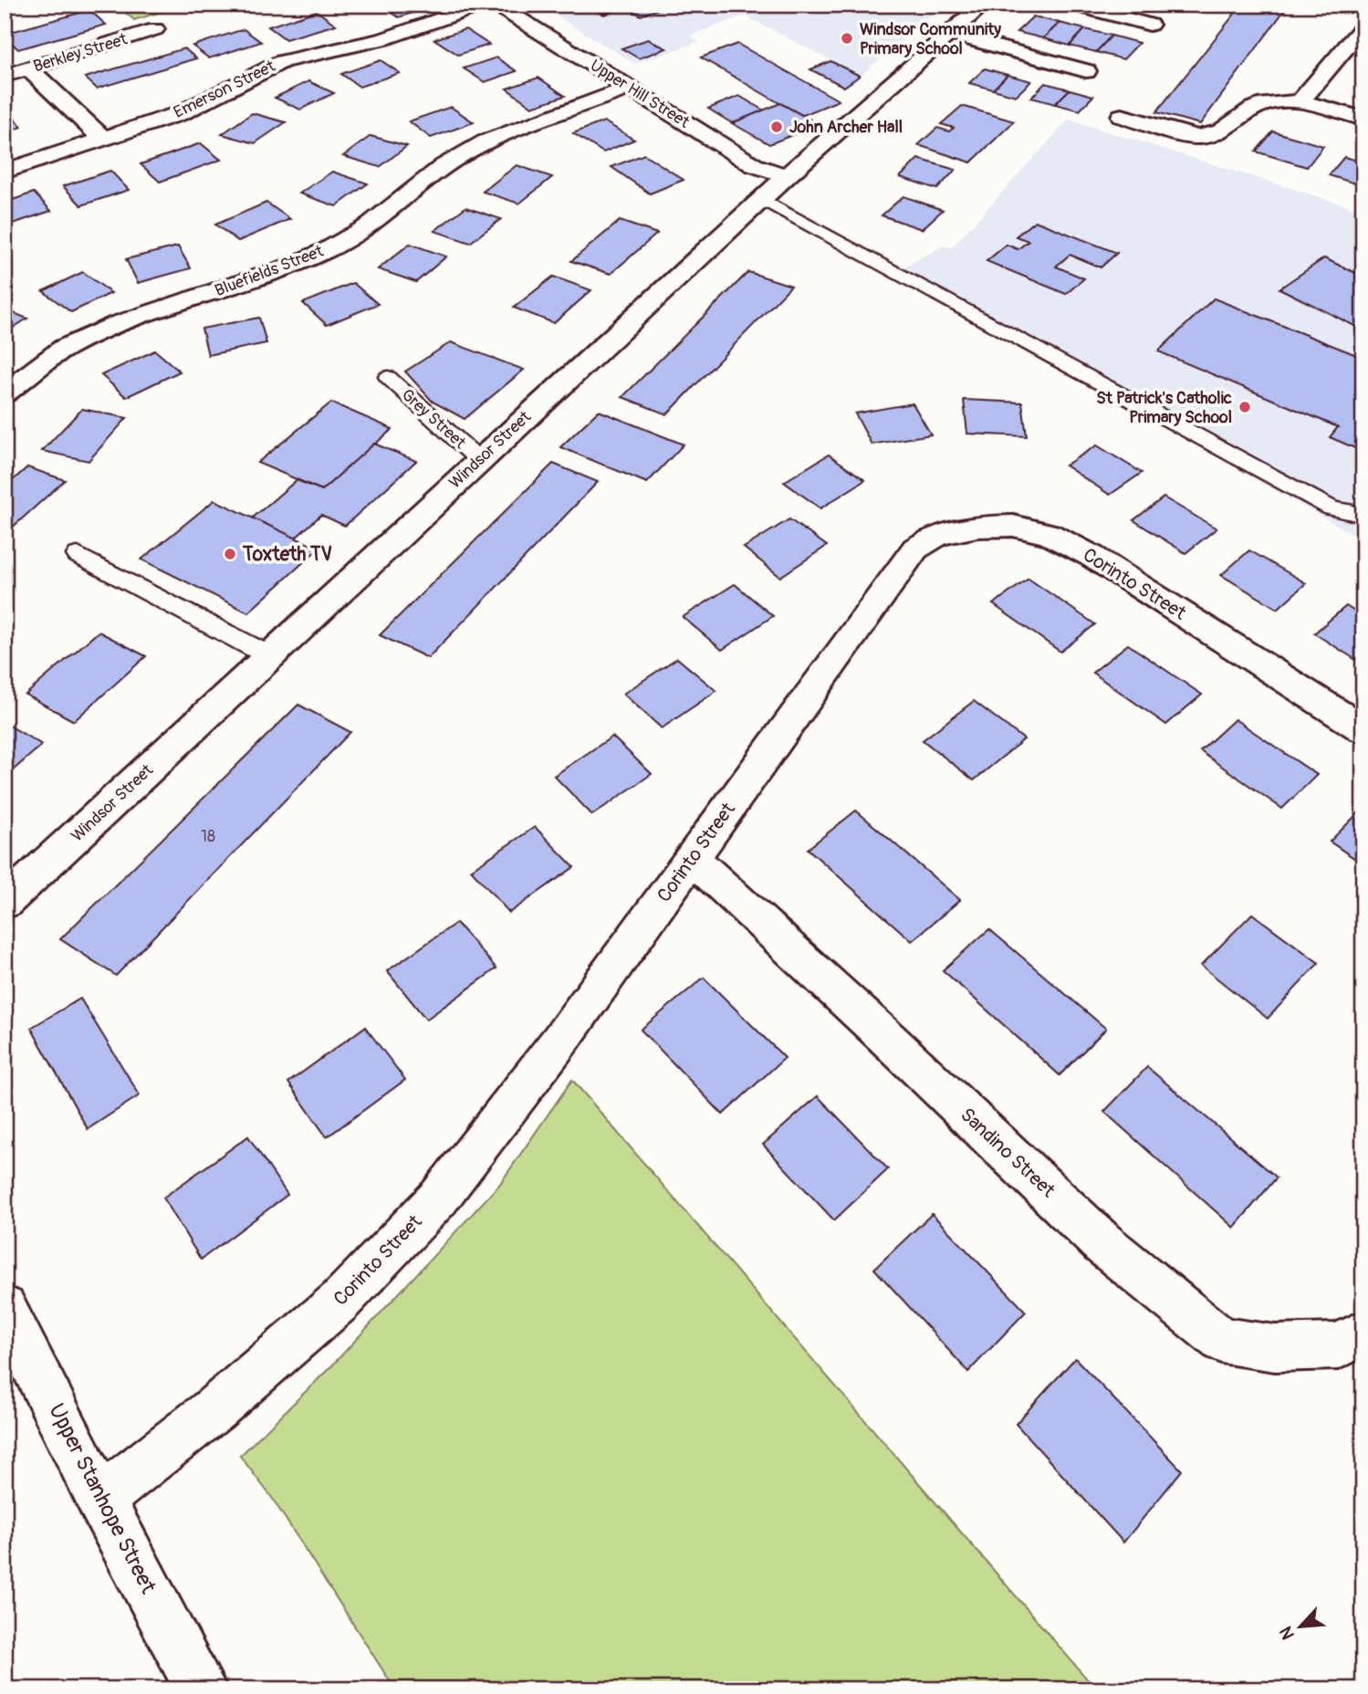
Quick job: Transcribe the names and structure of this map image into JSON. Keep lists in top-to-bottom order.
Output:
{
  "streets": {
    "street": [
      "Berkley Street",
      "Emerson Street",
      "Upper Hill Street",
      "Bluefields Street",
      "Windsor Street",
      "Corinto Street",
      "Sandino Street",
      "Upper Stanhope Street"
    ],
    "lane": ["Grey Street"]
  },
  "crossings": [
    ["Upper Hill Street", "Bluefields Street"],
    ["Upper Hill Street", "Windsor Street"],
    ["Grey Street", "Windsor Street"],
    ["Corinto Street", "Sandino Street"],
    ["Corinto Street", "Upper Stanhope Street"]
  ],
  "places": [
    "Windsor Community Primary School",
    "John Archer Hall",
    "St Patrick's Catholic Primary School",
    "Toxteth TV"
  ],
  "house_numbers": ["18"],
  "north": "bottom left"
}
